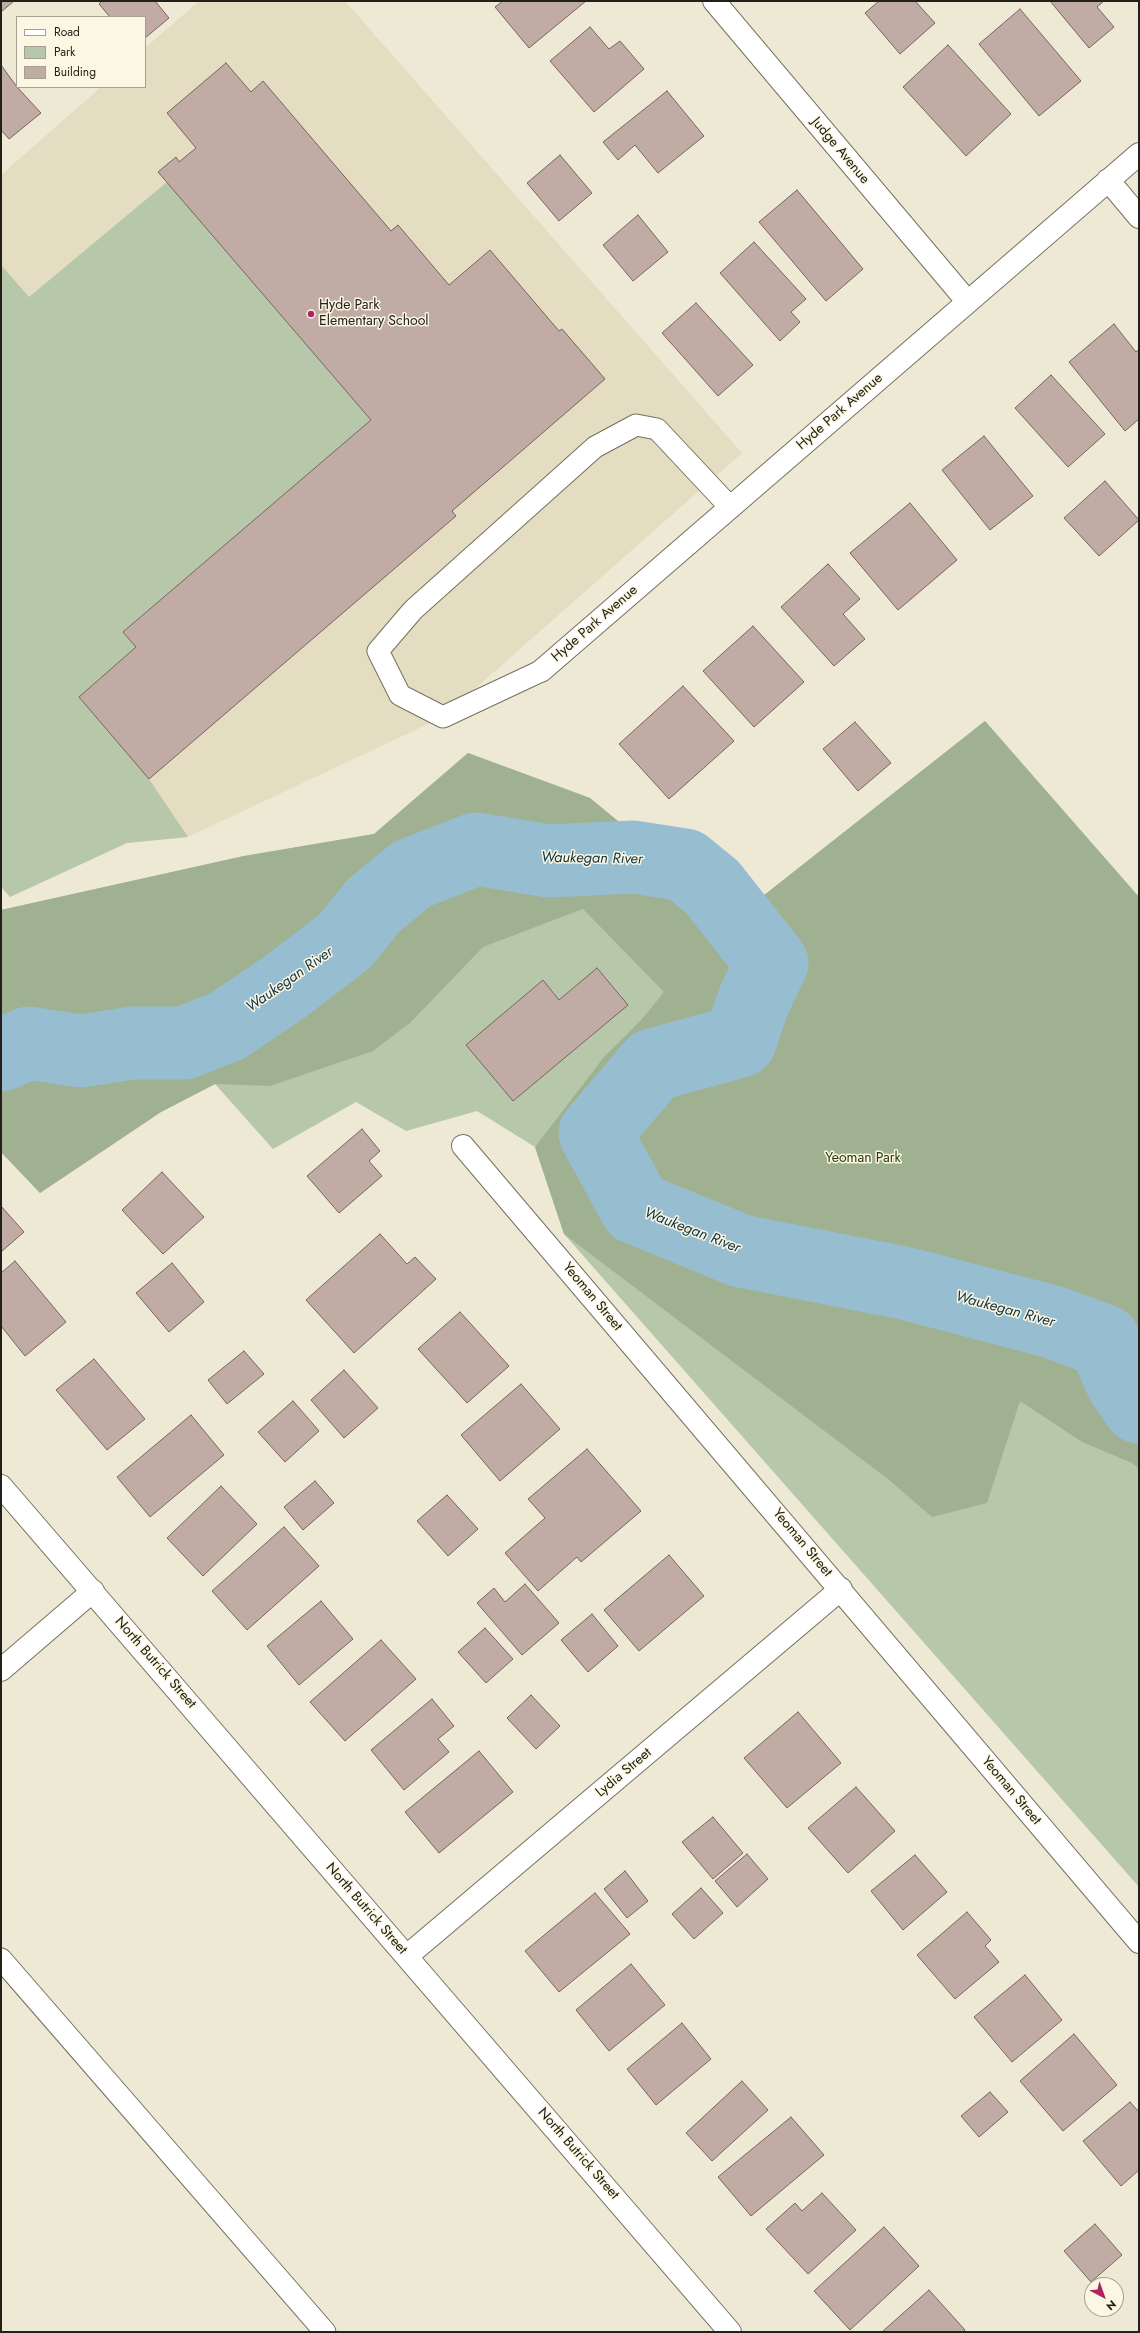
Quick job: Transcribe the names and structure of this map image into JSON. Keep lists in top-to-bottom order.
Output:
{
  "streets": {
    "street": [
      "Judge Avenue",
      "Hyde Park Avenue",
      "Yeoman Street",
      "North Butrick Street",
      "Lydia Street"
    ]
  },
  "crossings": [
    ["Judge Avenue", "Hyde Park Avenue"],
    ["Yeoman Street", "Lydia Street"],
    ["North Butrick Street", "Lydia Street"]
  ],
  "water": ["Waukegan River"],
  "parks": ["Yeoman Park"],
  "places": ["Hyde Park Elementary School"],
  "legend": ["Road", "Park", "Building"],
  "north": "bottom right"
}
